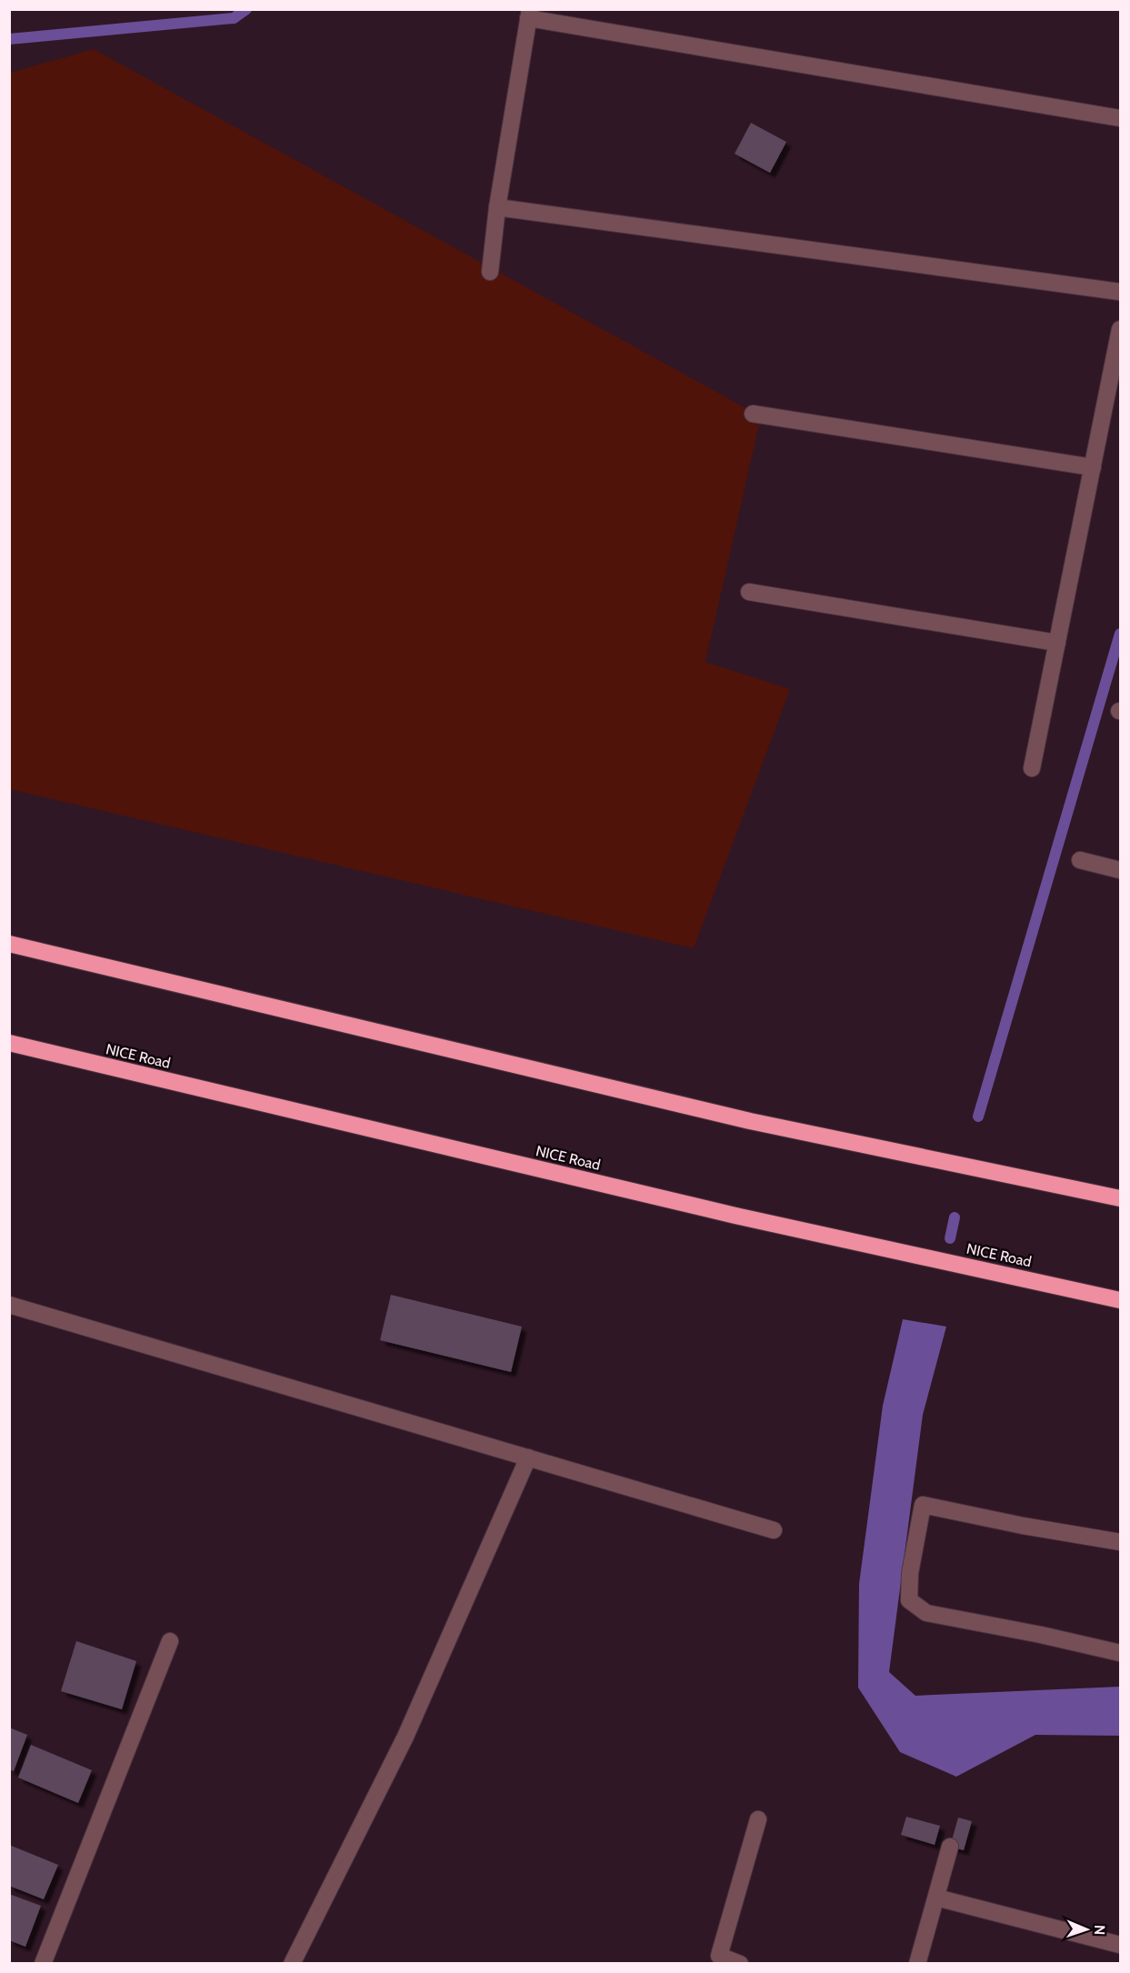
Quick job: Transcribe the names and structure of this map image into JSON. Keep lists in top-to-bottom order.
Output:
{
  "streets": {
    "highway": ["NICE Road"]
  },
  "north": "right"
}
